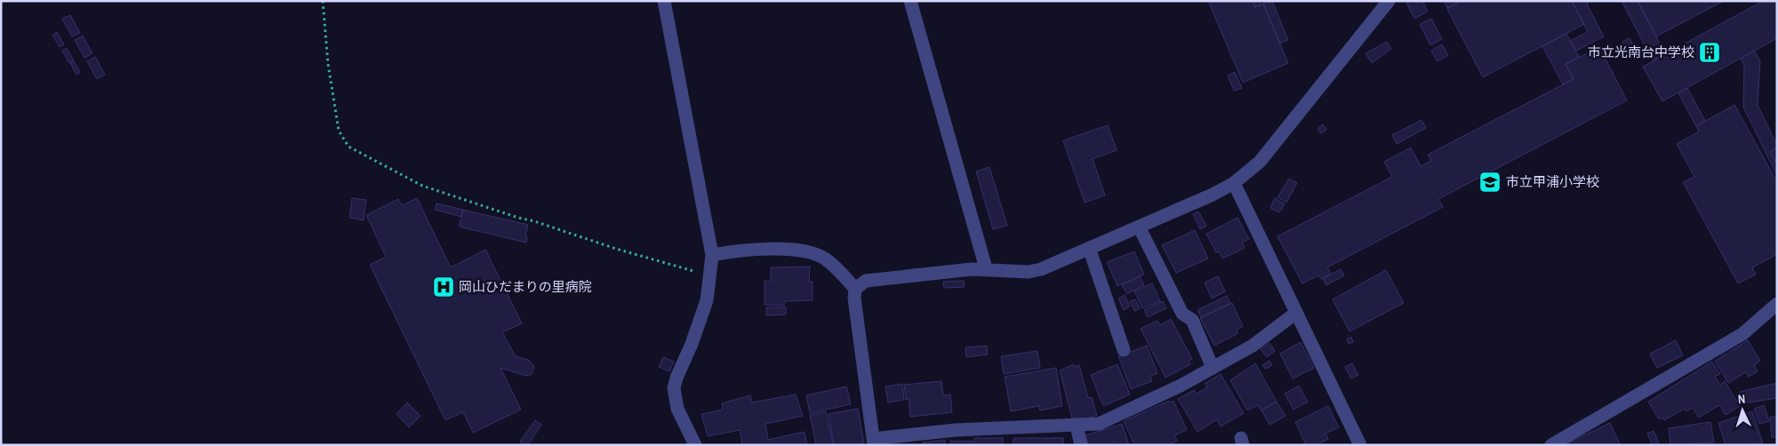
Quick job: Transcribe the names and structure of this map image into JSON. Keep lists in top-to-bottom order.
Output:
{
  "places": {
    "building": ["市立光南台中学校"],
    "school or university": ["市立甲浦小学校"],
    "hospital": ["岡山ひだまりの里病院"]
  },
  "north": "top"
}
